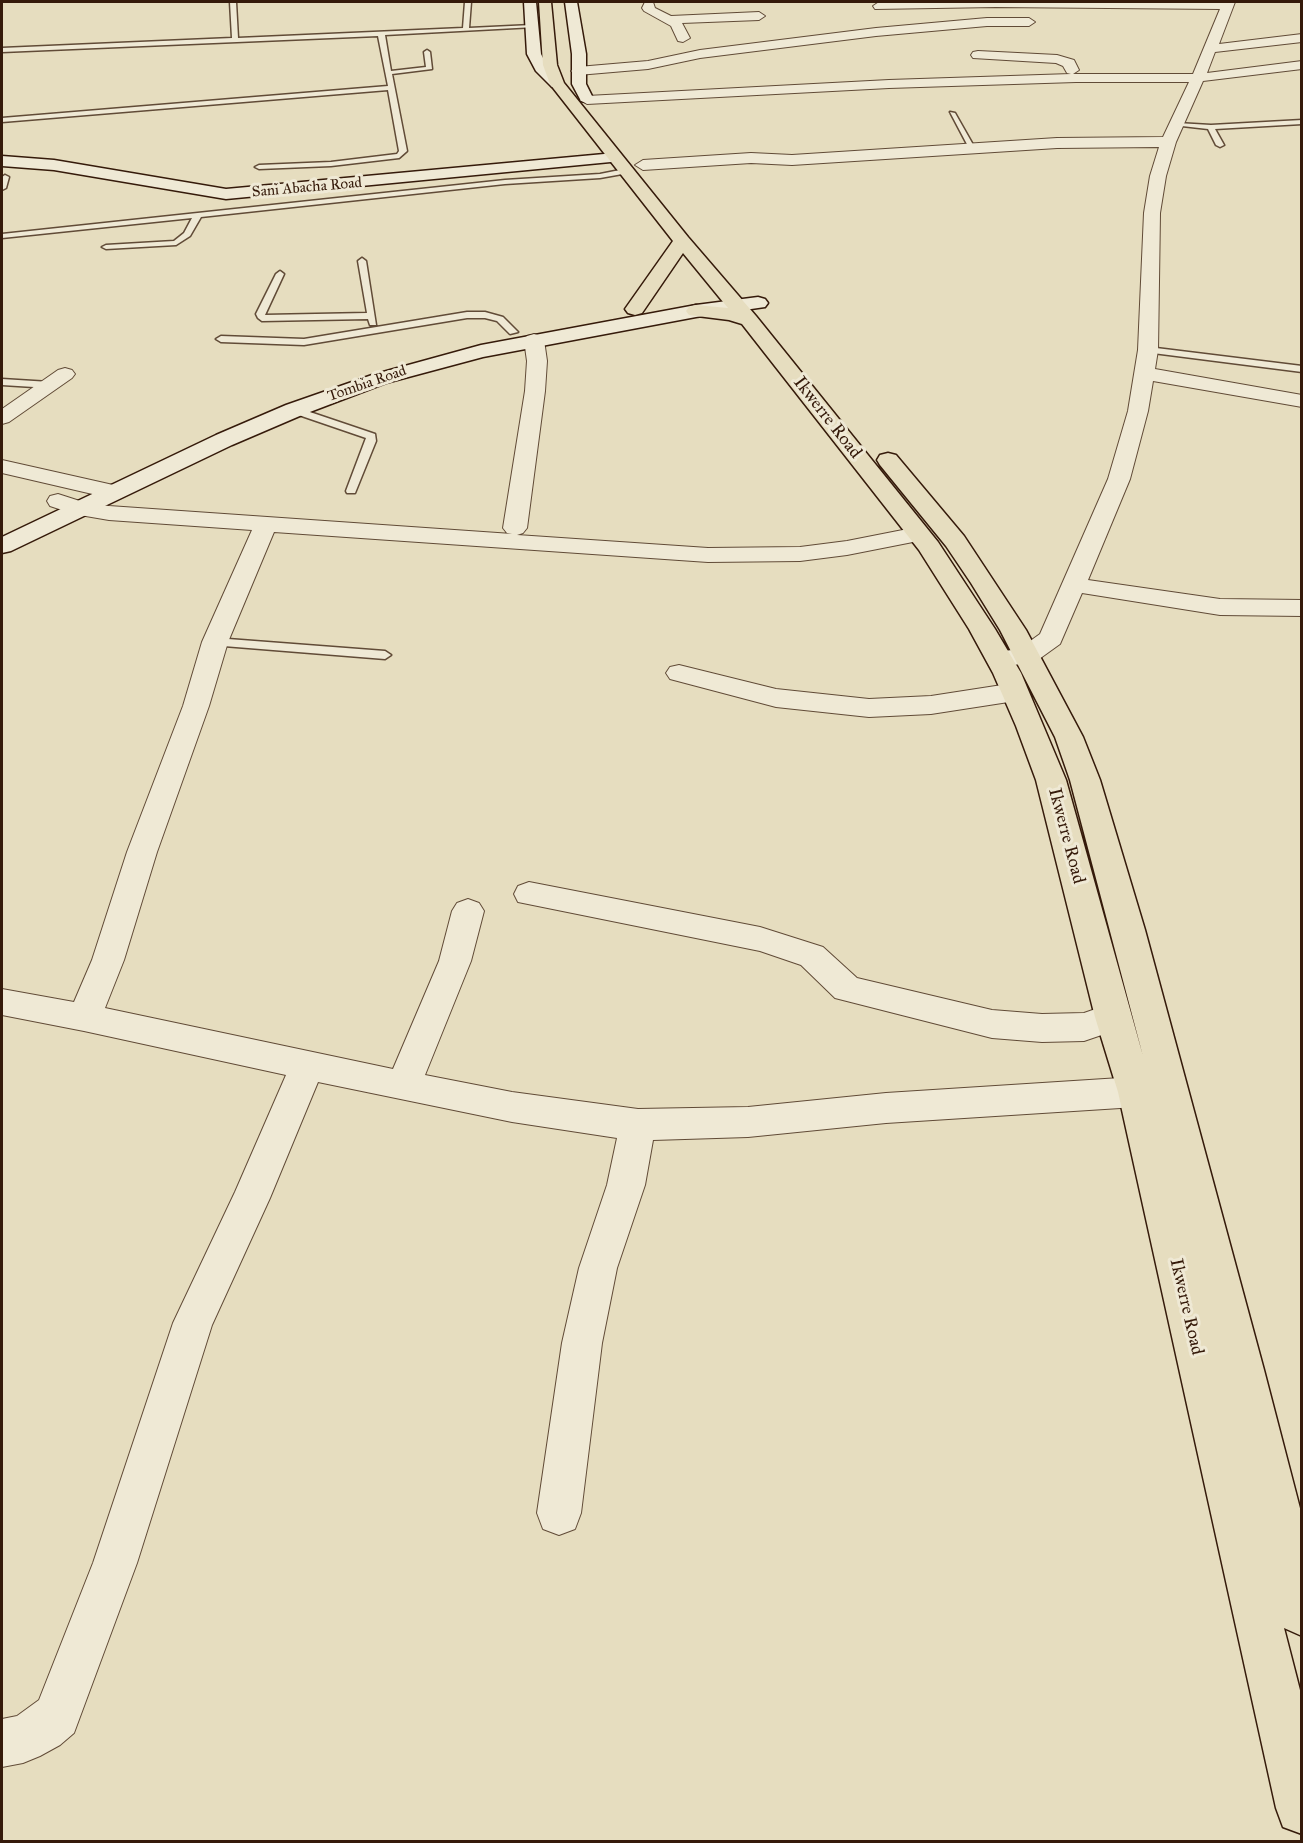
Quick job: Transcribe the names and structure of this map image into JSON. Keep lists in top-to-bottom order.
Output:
{
  "streets": {
    "main road": ["Sani Abacha Road", "Tombia Road", "Ikwerre Road"]
  },
  "crossings": [
    ["Sani Abacha Road", "Ikwerre Road"],
    ["Tombia Road", "Ikwerre Road"]
  ]
}
